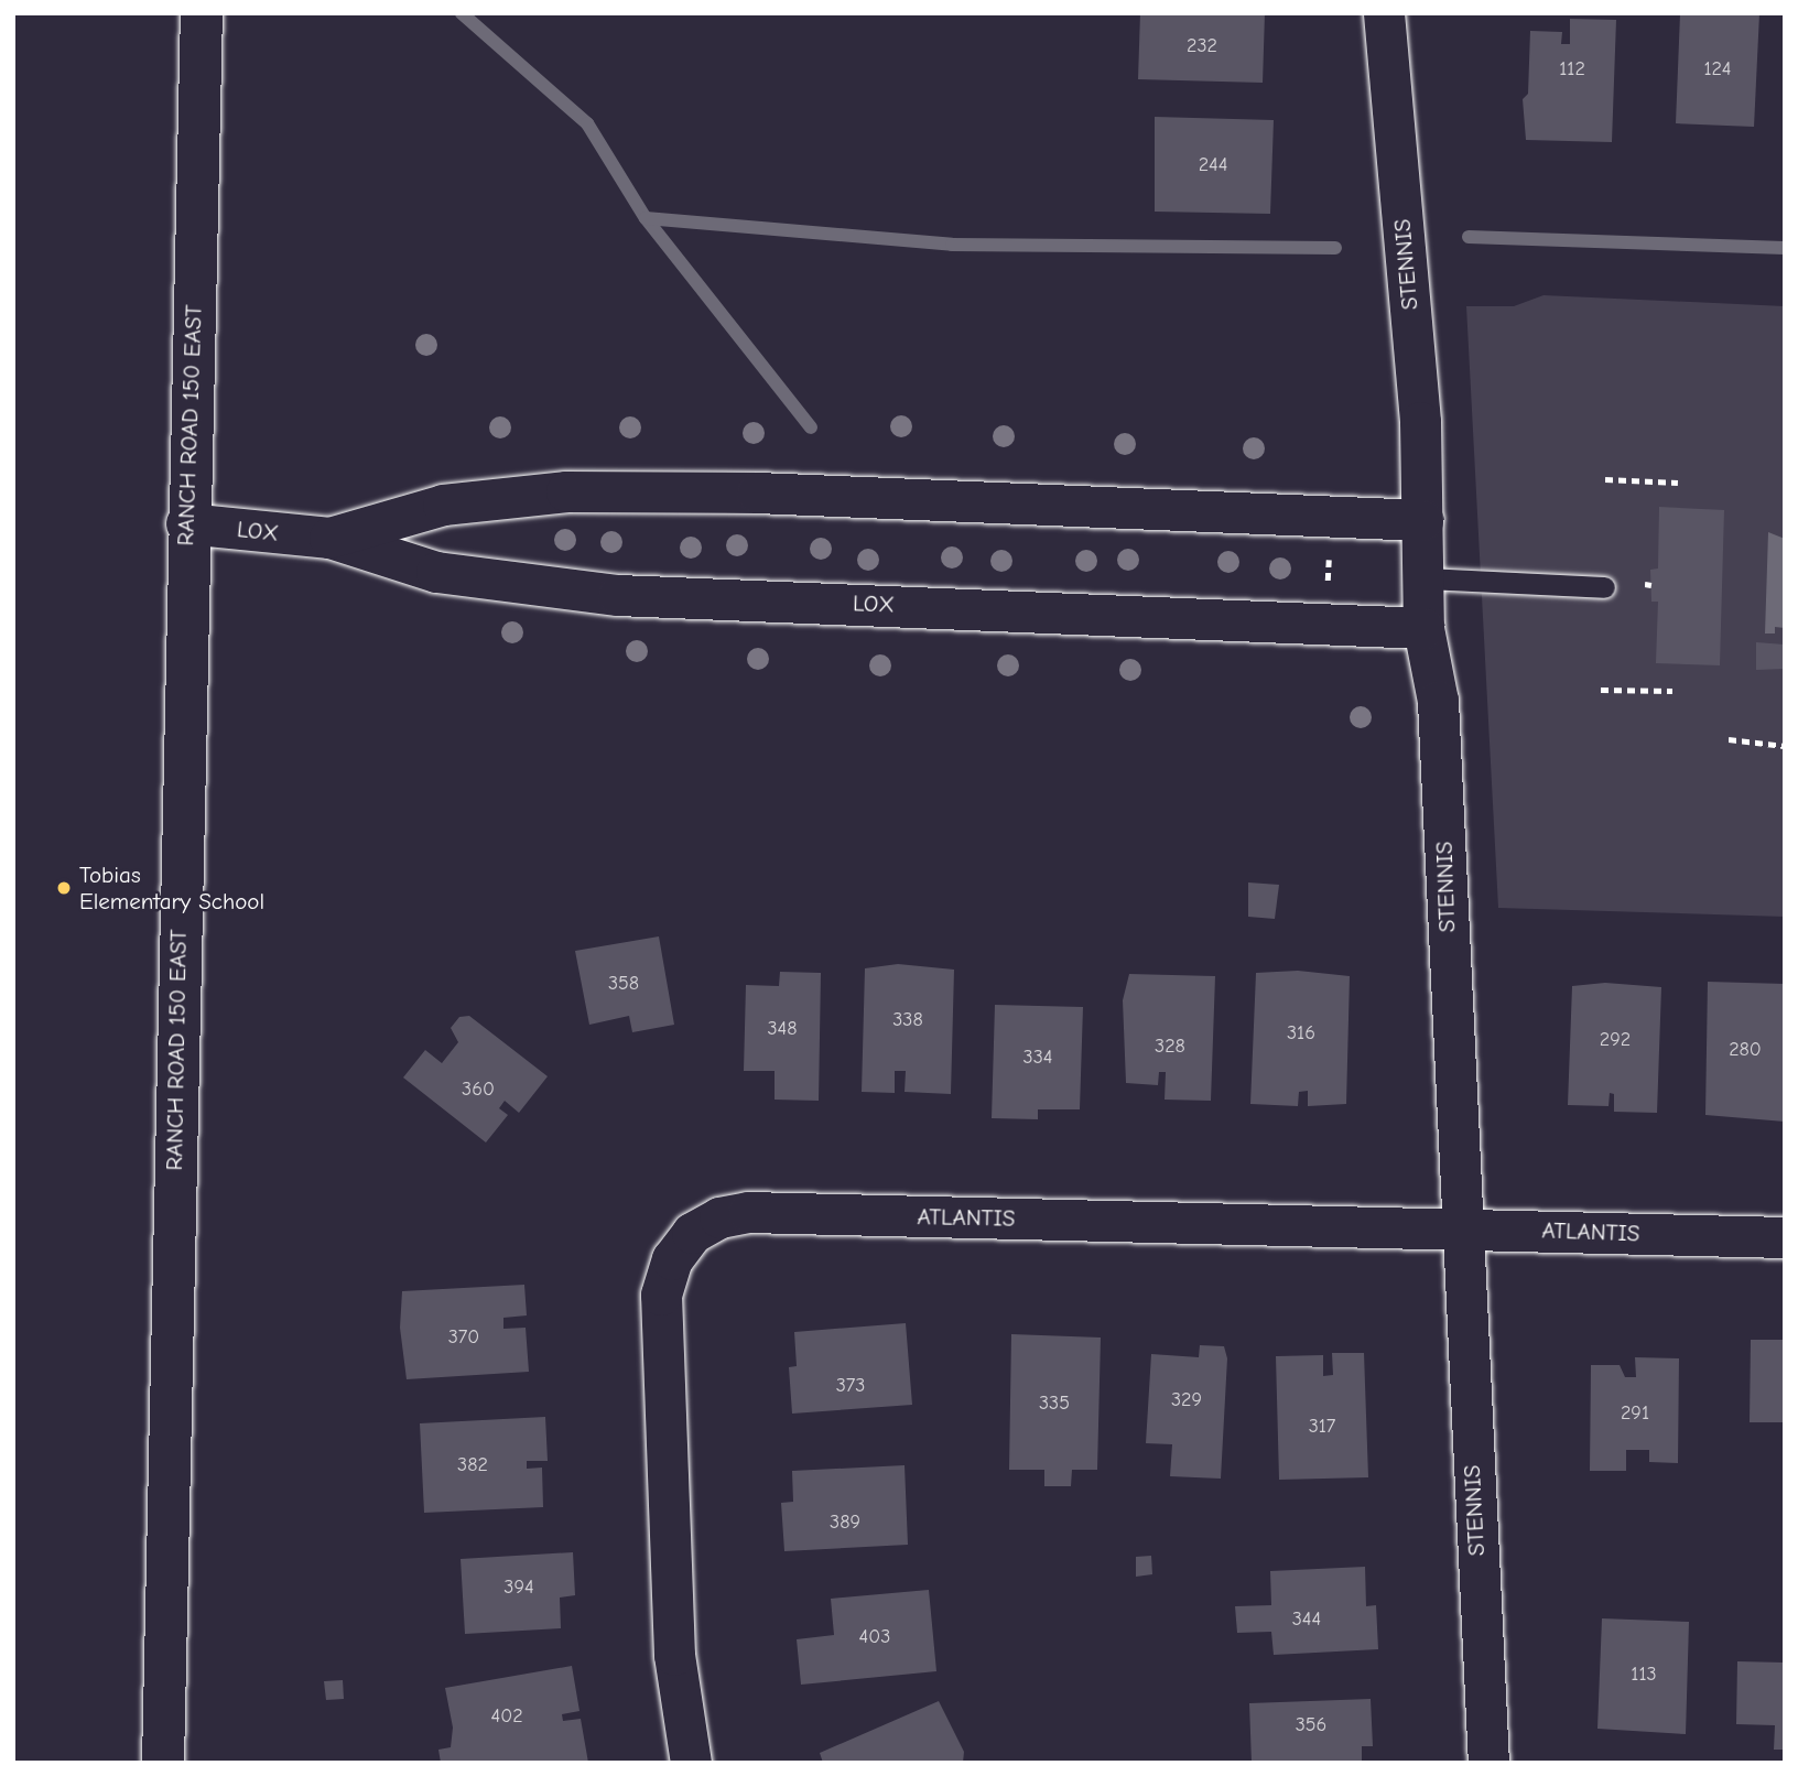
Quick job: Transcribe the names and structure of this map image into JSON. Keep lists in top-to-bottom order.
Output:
{
  "streets": {
    "main road": ["RANCH ROAD 150 EAST"],
    "street": ["STENNIS", "LOX", "ATLANTIS"]
  },
  "crossings": [
    ["STENNIS", "LOX"],
    ["STENNIS", "ATLANTIS"],
    ["RANCH ROAD 150 EAST", "LOX"]
  ],
  "places": ["Tobias Elementary School"],
  "house_numbers": [
    "232",
    "112",
    "124",
    "244",
    "358",
    "338",
    "348",
    "316",
    "292",
    "328",
    "280",
    "334",
    "360",
    "370",
    "373",
    "329",
    "335",
    "291",
    "317",
    "382",
    "389",
    "394",
    "344",
    "403",
    "113",
    "402",
    "356"
  ]
}
